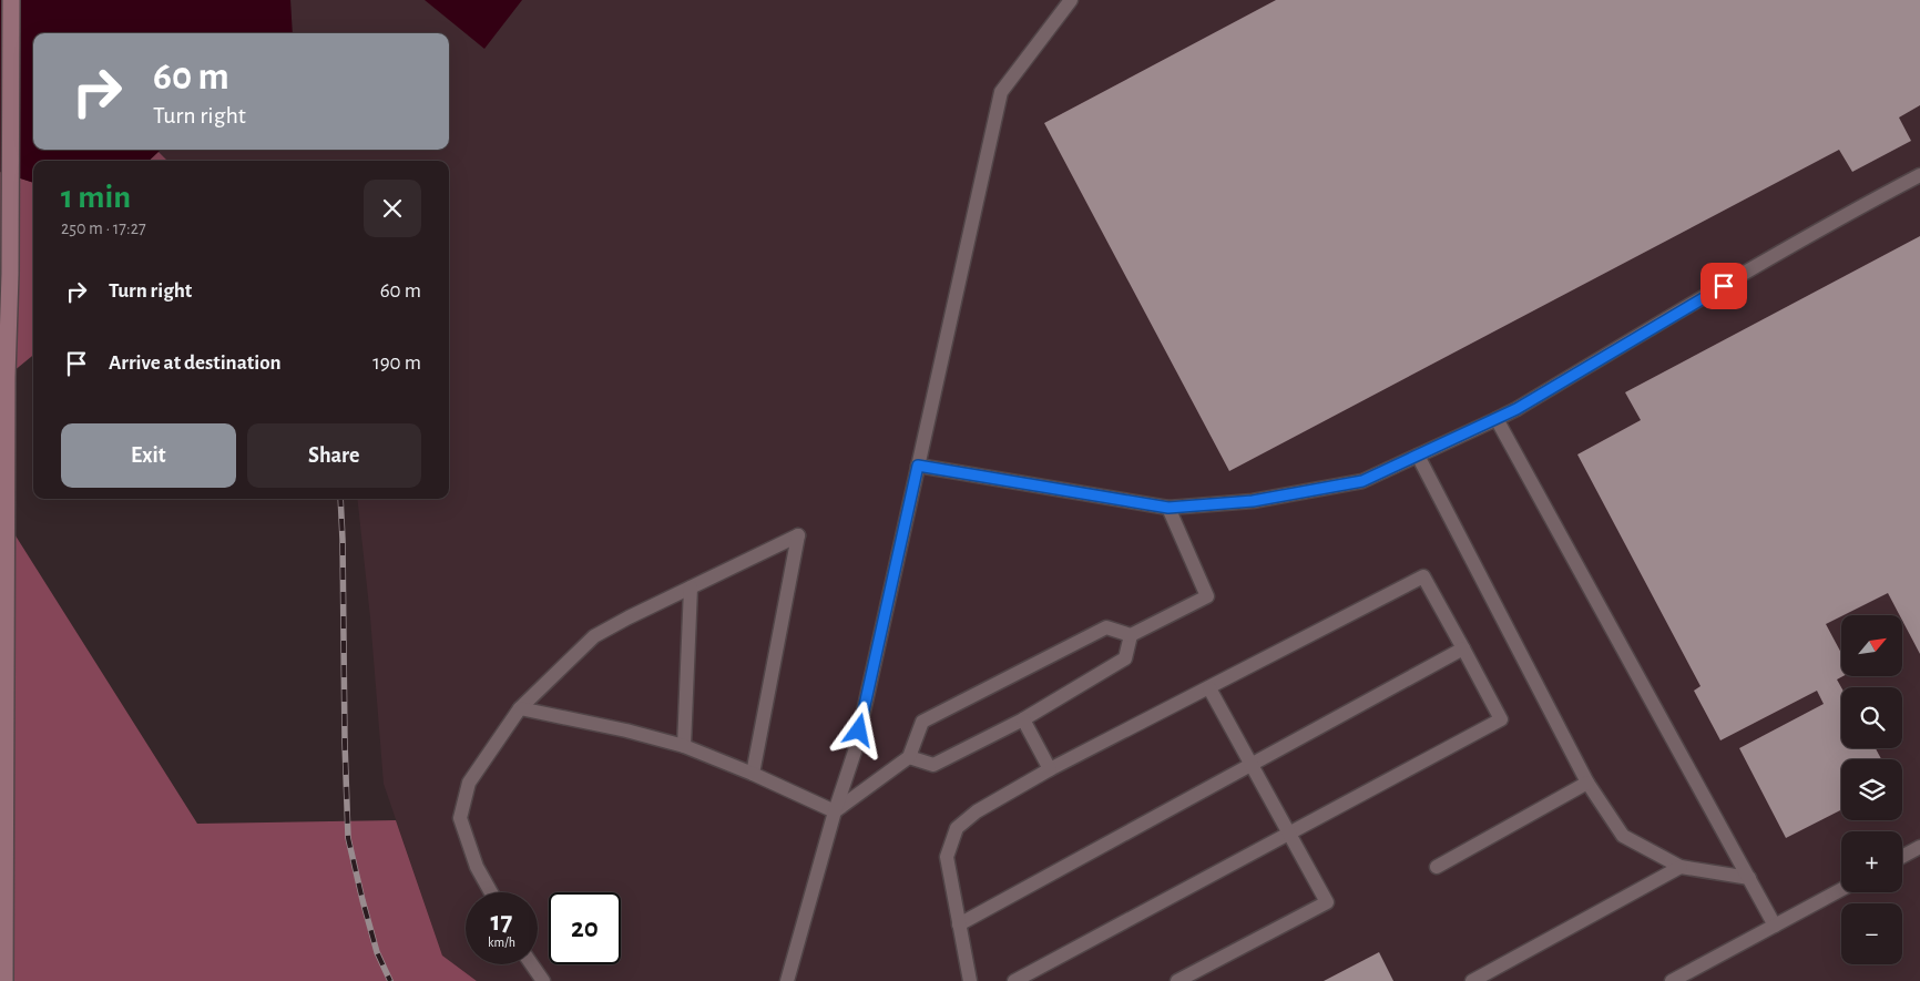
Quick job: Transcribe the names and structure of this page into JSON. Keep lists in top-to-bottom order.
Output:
{
  "north": "top right",
  "page": {
    "turn": ["60 m", "Turn right"],
    "heading": ["1 min", "250 m · 17:27"],
    "list": [
      {
        "name": "Turn right",
        "value": "60 m"
      },
      {
        "name": "Arrive at destination",
        "value": "190 m"
      }
    ],
    "buttons": ["Exit", "Share"],
    "map_buttons": ["+", "−"],
    "speed": "17 km/h",
    "limit": "20"
  }
}
